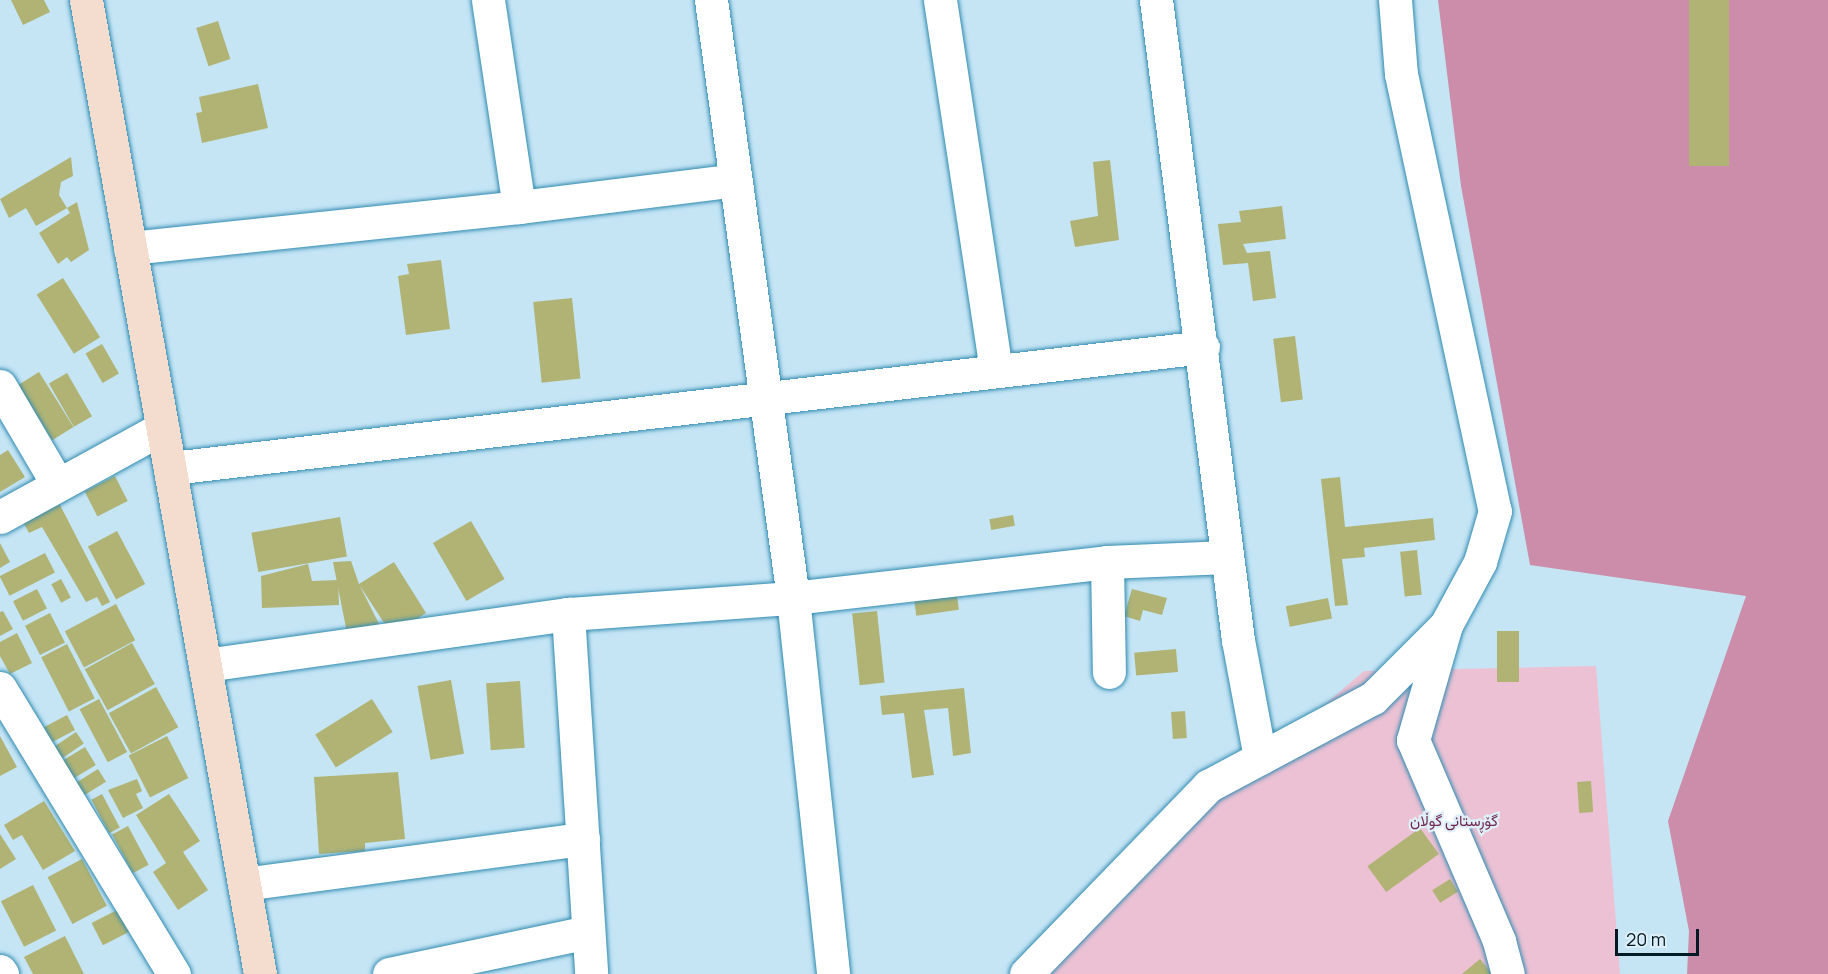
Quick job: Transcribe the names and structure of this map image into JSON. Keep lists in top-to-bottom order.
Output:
{
  "parks": ["گۆڕستانی گوڵان"],
  "scale_bar": "20 m"
}
